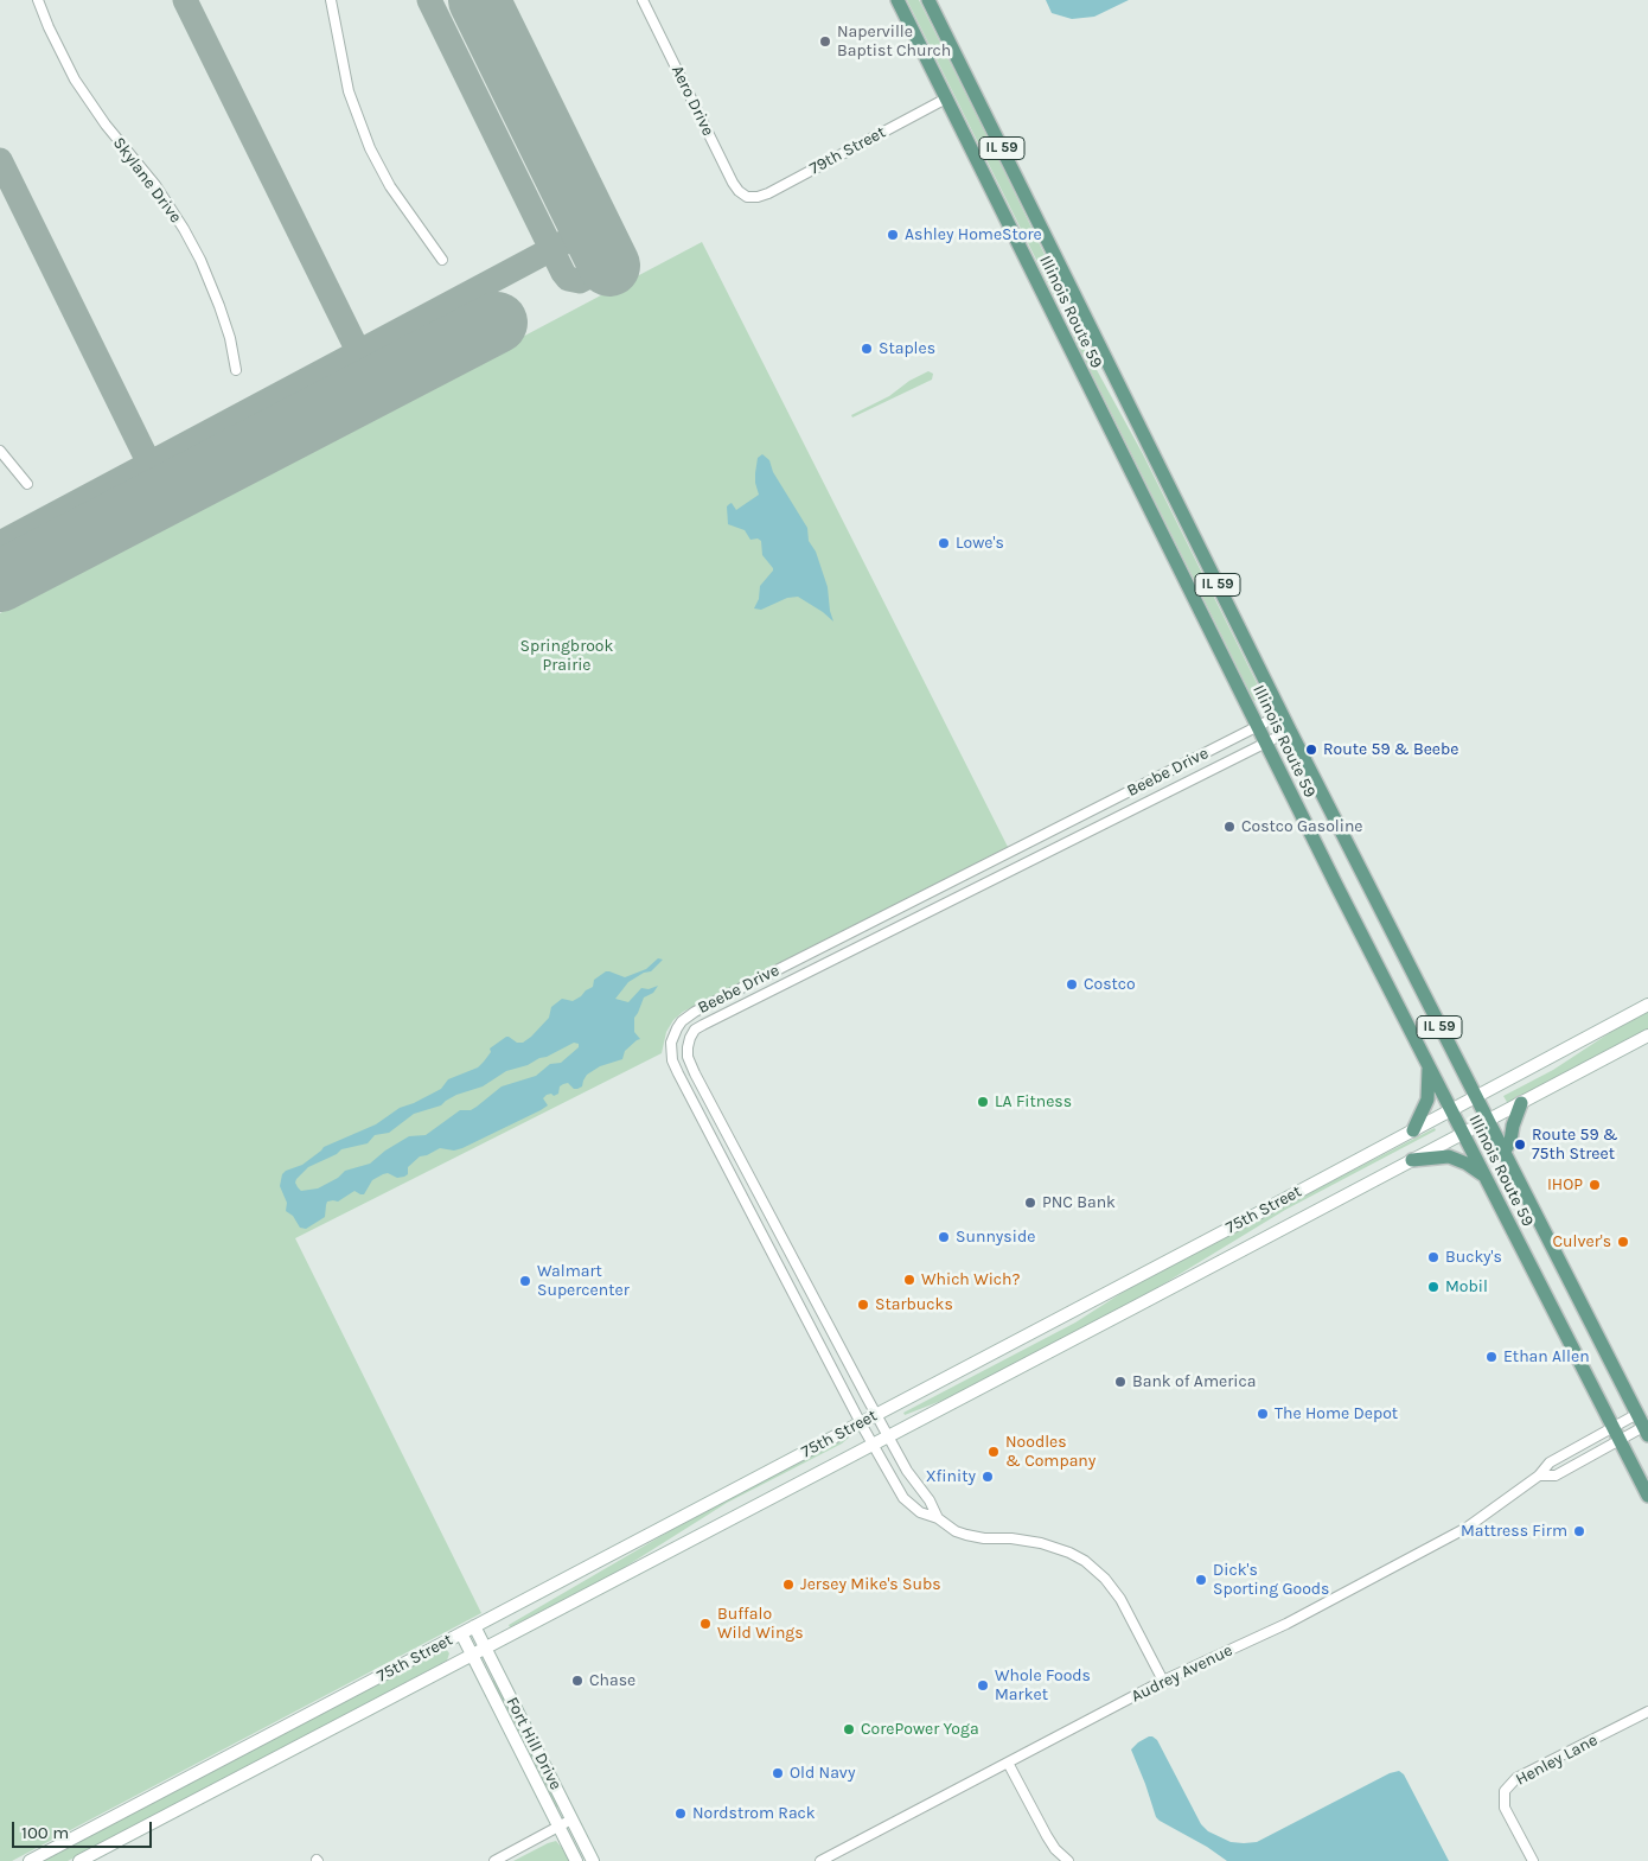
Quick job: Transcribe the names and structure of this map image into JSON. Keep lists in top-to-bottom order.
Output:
{
  "streets": {
    "main road": [
      "IL 59",
      "Illinois Route 59",
      "75th Street",
      "Fort Hill Drive"
    ],
    "street": [
      "Aero Drive",
      "79th Street",
      "Skylane Drive",
      "Beebe Drive",
      "Audrey Avenue",
      "Henley Lane"
    ]
  },
  "crossings": [
    ["Aero Drive", "79th Street"],
    ["79th Street", "Illinois Route 59"],
    ["Illinois Route 59", "Beebe Drive"],
    ["Illinois Route 59", "75th Street"],
    ["Illinois Route 59", "Audrey Avenue"],
    ["Beebe Drive", "75th Street"],
    ["Beebe Drive", "Audrey Avenue"],
    ["75th Street", "Fort Hill Drive"]
  ],
  "parks": ["Springbrook Prairie"],
  "places": [
    "Naperville Baptist Church",
    "Ashley HomeStore",
    "Staples",
    "Lowe's",
    "Route 59 & Beebe",
    "Costco Gasoline",
    "Costco",
    "LA Fitness",
    "Route 59 & 75th Street",
    "IHOP",
    "PNC Bank",
    "Sunnyside",
    "Culver's",
    "Bucky's",
    "Which Wich?",
    "Walmart Supercenter",
    "Mobil",
    "Starbucks",
    "Ethan Allen",
    "Bank of America",
    "The Home Depot",
    "Noodles & Company",
    "Xfinity",
    "Mattress Firm",
    "Dick's Sporting Goods",
    "Jersey Mike's Subs",
    "Buffalo Wild Wings",
    "Chase",
    "Whole Foods Market",
    "CorePower Yoga",
    "Old Navy",
    "Nordstrom Rack"
  ],
  "scale_bar": "100 m"
}
